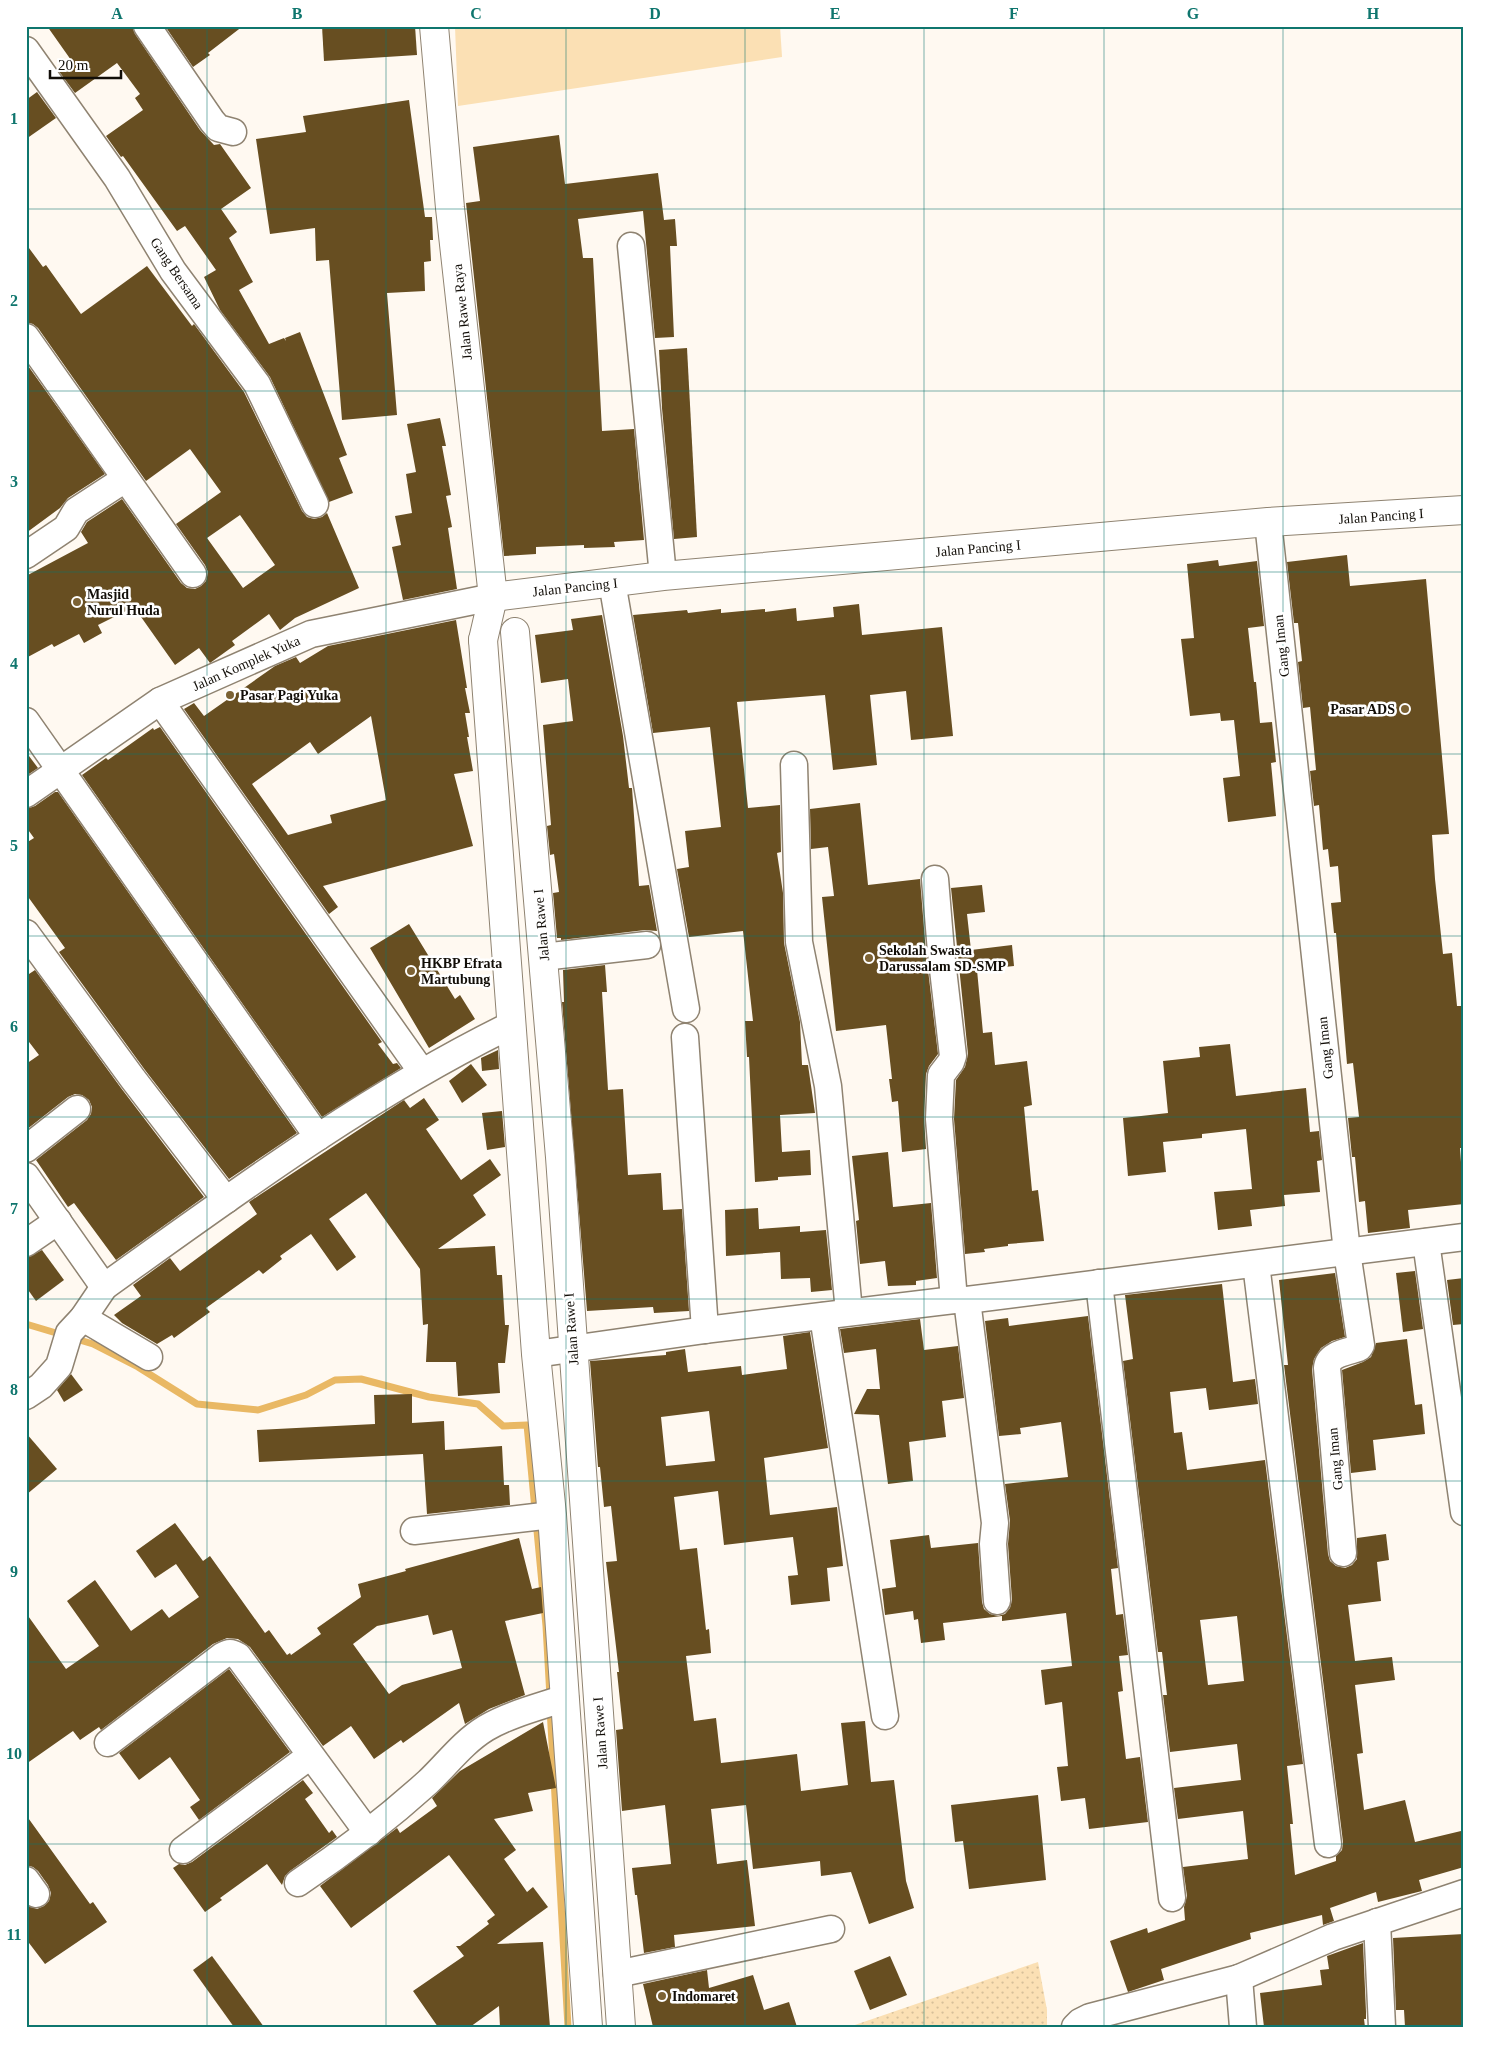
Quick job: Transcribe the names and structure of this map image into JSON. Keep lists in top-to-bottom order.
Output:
{
  "streets": {
    "main road": ["Jalan Rawe Raya", "Jalan Pancing I", "Jalan Rawe I"],
    "street": ["Gang Bersama", "Gang Iman", "Jalan Komplek Yuka"]
  },
  "crossings": [
    ["Jalan Rawe Raya", "Jalan Pancing I"],
    ["Jalan Rawe Raya", "Jalan Komplek Yuka"],
    ["Jalan Rawe Raya", "Jalan Rawe I"],
    ["Jalan Pancing I", "Gang Iman"],
    ["Jalan Pancing I", "Jalan Komplek Yuka"],
    ["Jalan Pancing I", "Jalan Rawe I"],
    ["Jalan Komplek Yuka", "Jalan Rawe I"]
  ],
  "places": [
    "Masjid Nurul Huda",
    "Pasar Pagi Yuka",
    "Pasar ADS",
    "Sekolah Swasta Darussalam SD-SMP",
    "HKBP Efrata Martubung",
    "Indomaret"
  ],
  "scale_bar": "20 m",
  "grid": {
    "columns": [
      "A",
      "B",
      "C",
      "D",
      "E",
      "F",
      "G",
      "H"
    ],
    "rows": [
      "1",
      "2",
      "3",
      "4",
      "5",
      "6",
      "7",
      "8",
      "9",
      "10",
      "11"
    ]
  }
}
